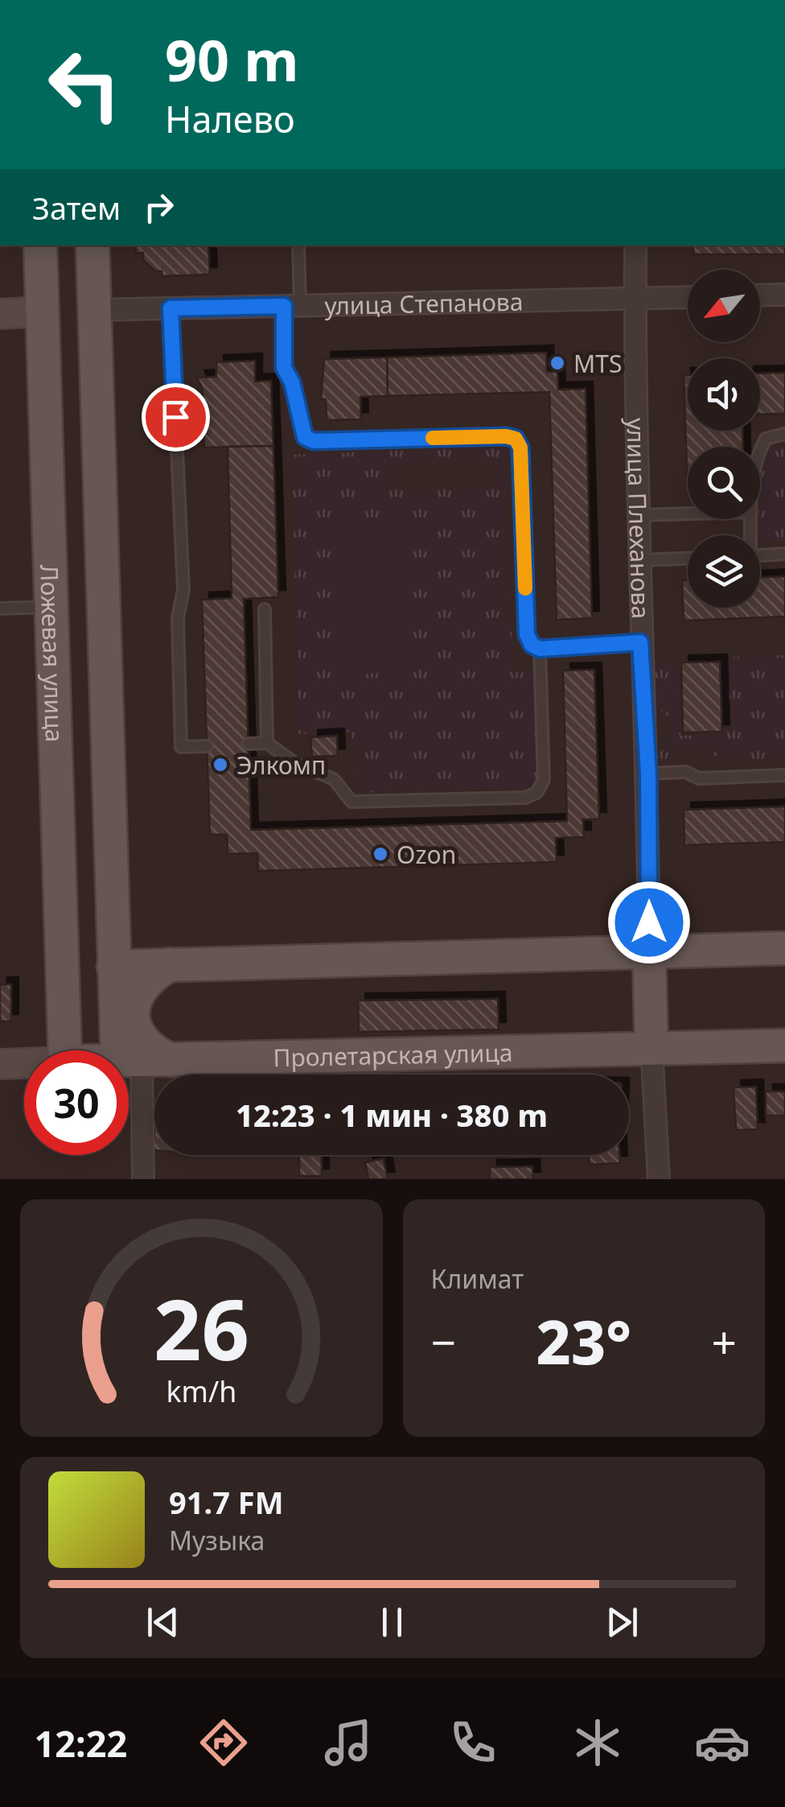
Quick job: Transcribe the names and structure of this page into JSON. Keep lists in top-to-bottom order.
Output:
{
  "streets": {
    "main road": [
      "улица Степанова",
      "улица Плеханова",
      "Ложевая улица",
      "Пролетарская улица"
    ]
  },
  "crossings": [
    ["улица Степанова", "улица Плеханова"],
    ["улица Степанова", "Ложевая улица"],
    ["улица Плеханова", "Пролетарская улица"]
  ],
  "places": ["MTS", "Элкомп", "Ozon"],
  "north": "bottom left",
  "page": {
    "turn": ["90 m", "Налево"],
    "then": "Затем",
    "limit": "30",
    "trip": "12:23 · 1 мин · 380 m",
    "tile": "Климат",
    "heat": ["−", "23°", "+"],
    "song": ["91.7 FM", "Музыка"],
    "tabs": "12:22",
    "gauge": ["26", "km/h"]
  }
}
